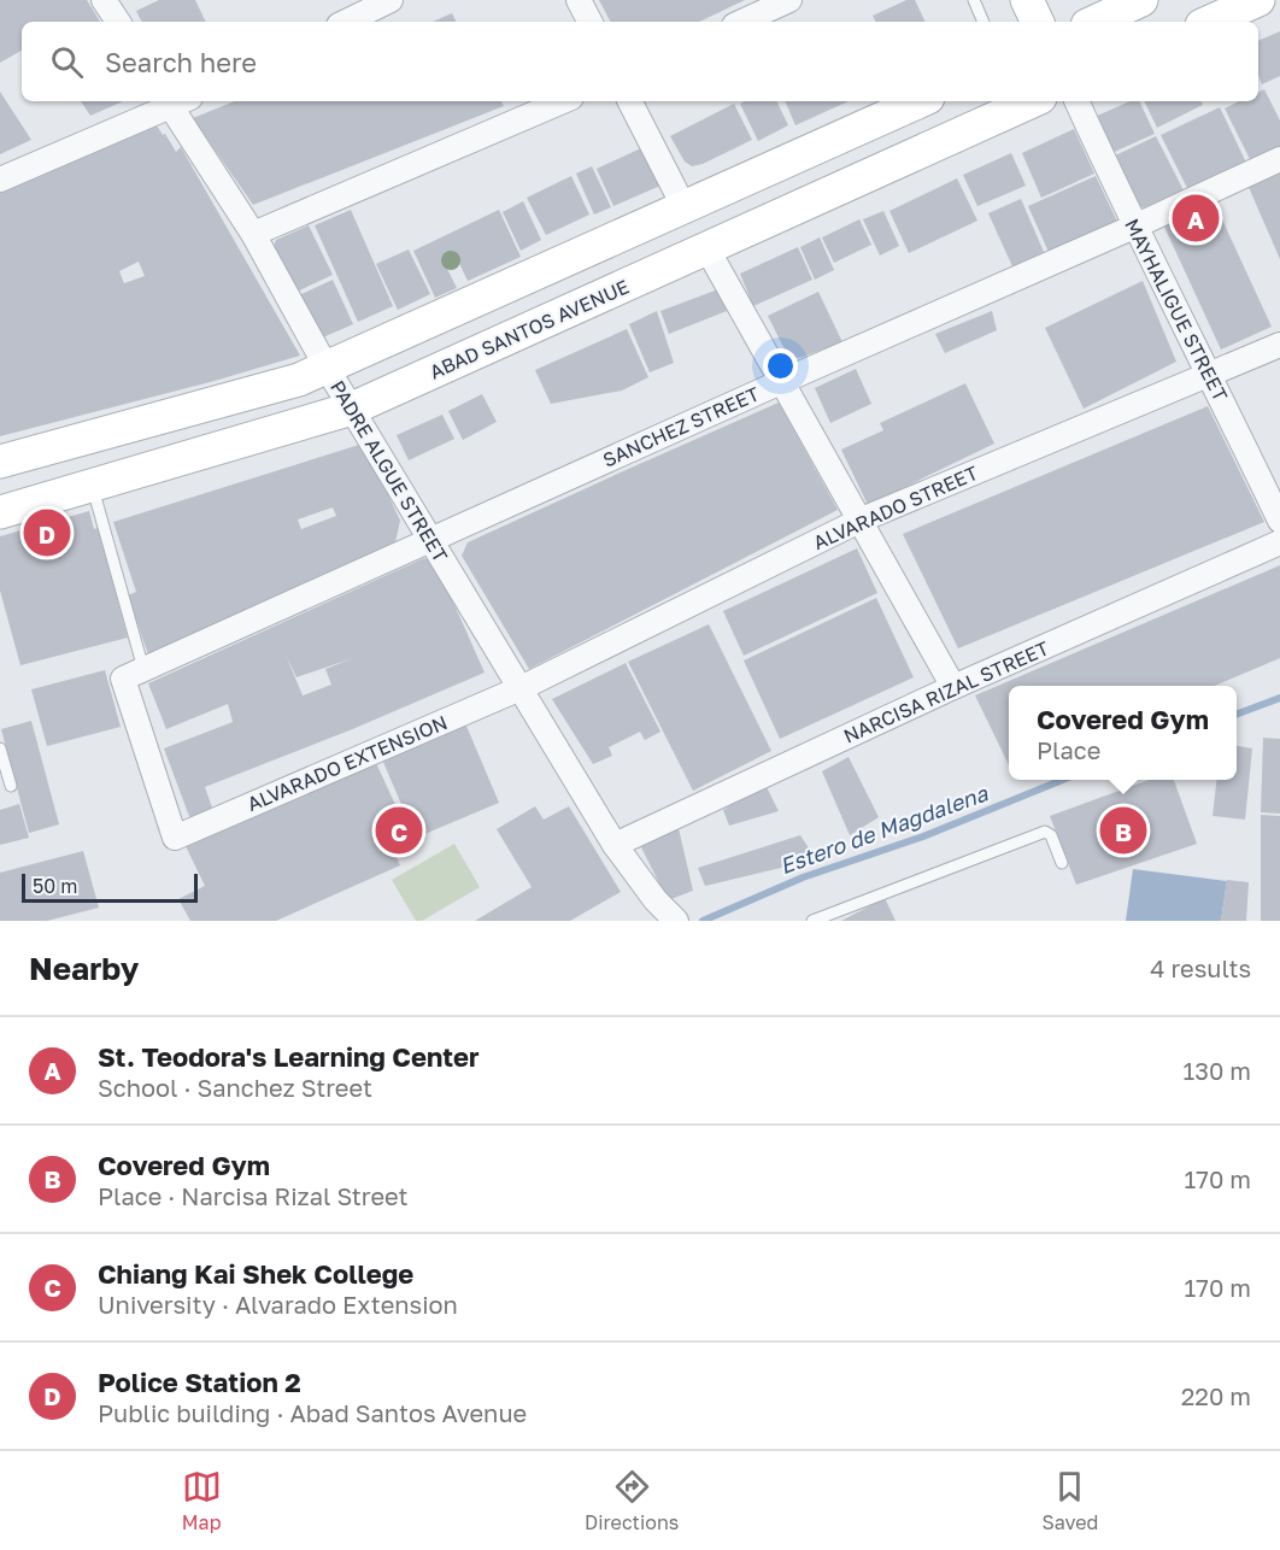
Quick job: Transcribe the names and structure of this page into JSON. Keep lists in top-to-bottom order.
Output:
{
  "streets": {
    "main road": ["ABAD SANTOS AVENUE"],
    "street": [
      "MAYHALIGUE STREET",
      "SANCHEZ STREET",
      "PADRE ALGUE STREET",
      "ALVARADO STREET",
      "NARCISA RIZAL STREET",
      "ALVARADO EXTENSION"
    ]
  },
  "crossings": [
    ["MAYHALIGUE STREET", "SANCHEZ STREET"],
    ["MAYHALIGUE STREET", "ALVARADO STREET"],
    ["ABAD SANTOS AVENUE", "PADRE ALGUE STREET"],
    ["SANCHEZ STREET", "PADRE ALGUE STREET"],
    ["SANCHEZ STREET", "ALVARADO EXTENSION"],
    ["PADRE ALGUE STREET", "ALVARADO STREET"],
    ["PADRE ALGUE STREET", "NARCISA RIZAL STREET"],
    ["PADRE ALGUE STREET", "ALVARADO EXTENSION"],
    ["ALVARADO STREET", "ALVARADO EXTENSION"]
  ],
  "water": ["Estero de Magdalena"],
  "scale_bar": "50 m",
  "page": {
    "search": "Search here",
    "pins": [
      "A",
      "D",
      "B",
      "C"
    ],
    "popup": ["Covered Gym", "Place"],
    "scale": "50 m",
    "heading": ["Nearby", "4 results"],
    "list": [
      {
        "mark": "A",
        "name": "St. Teodora's Learning Center",
        "note": "School · Sanchez Street",
        "value": "130 m"
      },
      {
        "mark": "B",
        "name": "Covered Gym",
        "note": "Place · Narcisa Rizal Street",
        "value": "170 m"
      },
      {
        "mark": "C",
        "name": "Chiang Kai Shek College",
        "note": "University · Alvarado Extension",
        "value": "170 m"
      },
      {
        "mark": "D",
        "name": "Police Station 2",
        "note": "Public building · Abad Santos Avenue",
        "value": "220 m"
      }
    ],
    "nav": ["Map", "Directions", "Saved"]
  }
}
